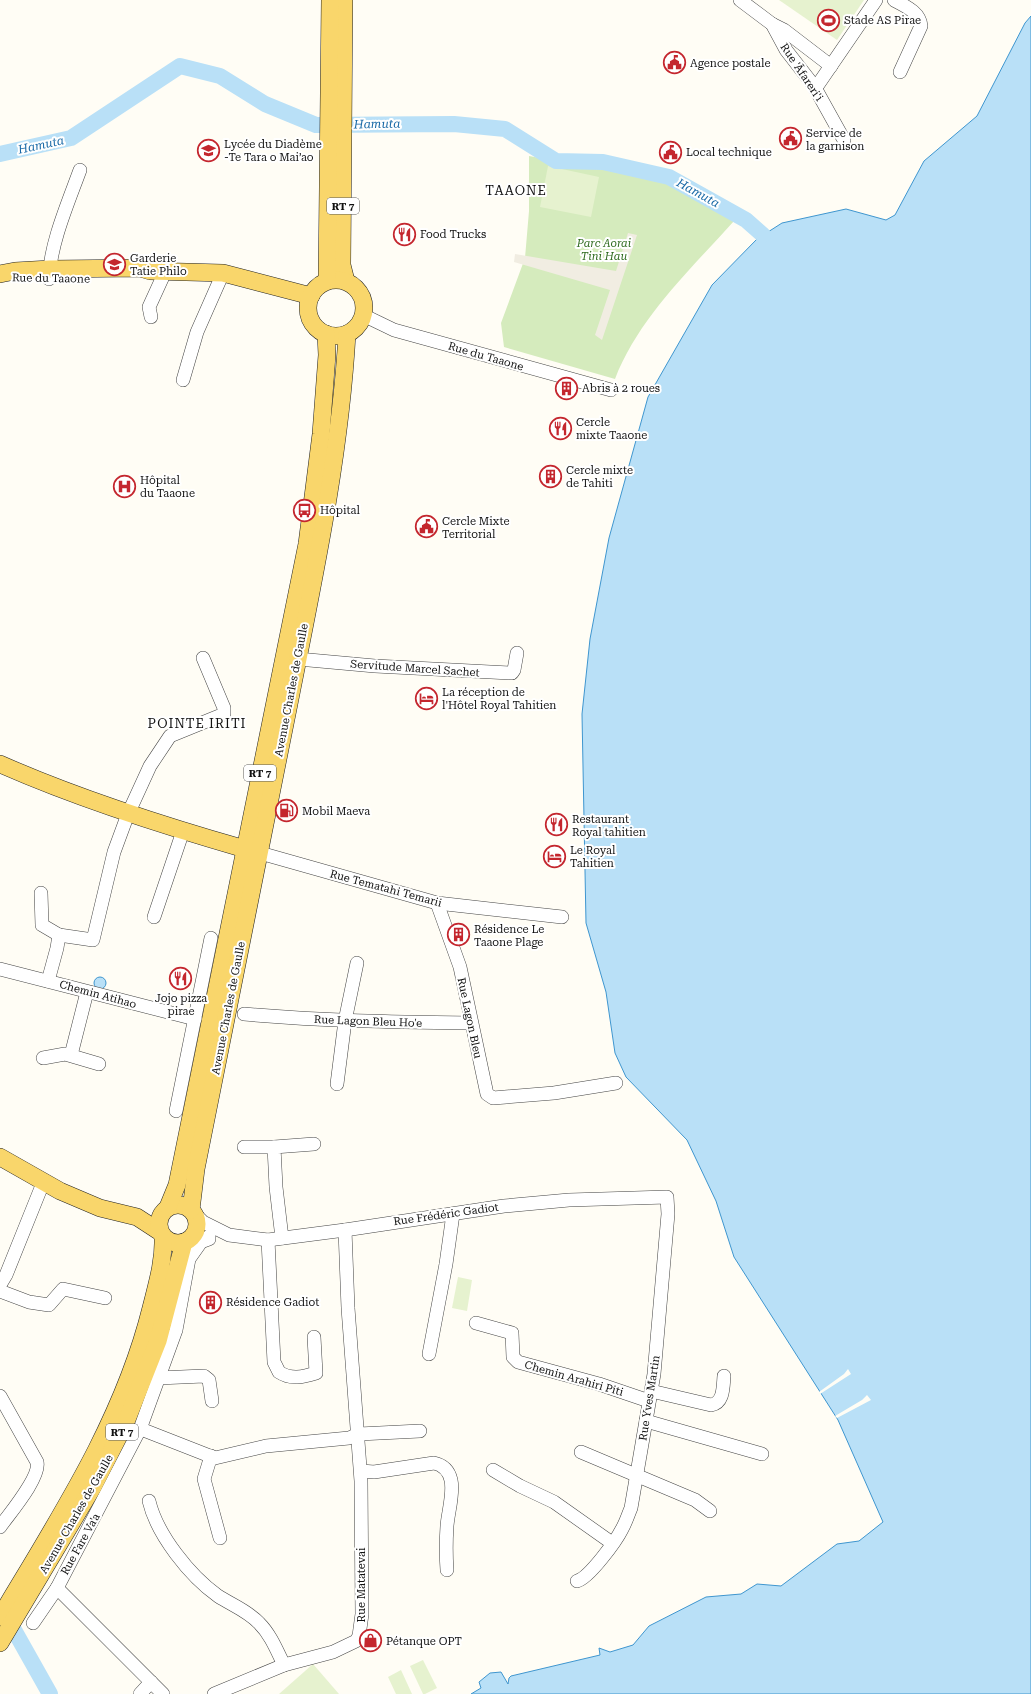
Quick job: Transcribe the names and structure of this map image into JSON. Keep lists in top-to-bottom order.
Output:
{
  "streets": {
    "main road": [
      "RT 7",
      "Rue du Taaone",
      "Avenue Charles de Gaulle",
      "Rue Tematahi Temarii"
    ],
    "street": [
      "Rue 'Āfareri'i",
      "Servitude Marcel Sachet",
      "Chemin Atihao",
      "Rue Lagon Bleu",
      "Rue Lagon Bleu Ho'e",
      "Rue Frédéric Gadiot",
      "Chemin Arahiri Piti",
      "Rue Yves Martin",
      "Rue Fare Va'a",
      "Rue Matatevai"
    ]
  },
  "crossings": [
    ["RT 7", "Rue du Taaone"],
    ["RT 7", "Avenue Charles de Gaulle"],
    ["RT 7", "Rue Frédéric Gadiot"],
    ["Rue du Taaone", "Avenue Charles de Gaulle"],
    ["Servitude Marcel Sachet", "Avenue Charles de Gaulle"],
    ["Avenue Charles de Gaulle", "Rue Tematahi Temarii"],
    ["Avenue Charles de Gaulle", "Rue Frédéric Gadiot"],
    ["Rue Tematahi Temarii", "Rue Lagon Bleu"],
    ["Rue Lagon Bleu", "Rue Lagon Bleu Ho'e"],
    ["Rue Frédéric Gadiot", "Rue Yves Martin"],
    ["Rue Frédéric Gadiot", "Rue Fare Va'a"],
    ["Rue Frédéric Gadiot", "Rue Matatevai"],
    ["Chemin Arahiri Piti", "Rue Yves Martin"]
  ],
  "districts": ["TAAONE", "POINTE IRITI"],
  "water": ["Hamuta"],
  "parks": ["Parc Aorai Tini Hau"],
  "places": {
    "sports": ["Stade AS Pirae"],
    "public building": [
      "Agence postale",
      "Service de la garnison",
      "Local technique",
      "Cercle Mixte Territorial"
    ],
    "school or university": ["Lycée du Diadème -Te Tara o Mai’ao", "Garderie Tatie Philo"],
    "restaurant": [
      "Food Trucks",
      "Cercle mixte Taaone",
      "Restaurant Royal tahitien",
      "Jojo pizza pirae"
    ],
    "building": [
      "Abris à 2 roues",
      "Cercle mixte de Tahiti",
      "Résidence Le Taaone Plage",
      "Résidence Gadiot"
    ],
    "hospital": ["Hôpital du Taaone"],
    "bus stop": ["Hôpital"],
    "hotel": ["La réception de l'Hôtel Royal Tahitien", "Le Royal Tahitien"],
    "fuel station": ["Mobil Maeva"],
    "shop": ["Pétanque OPT"]
  }
}
